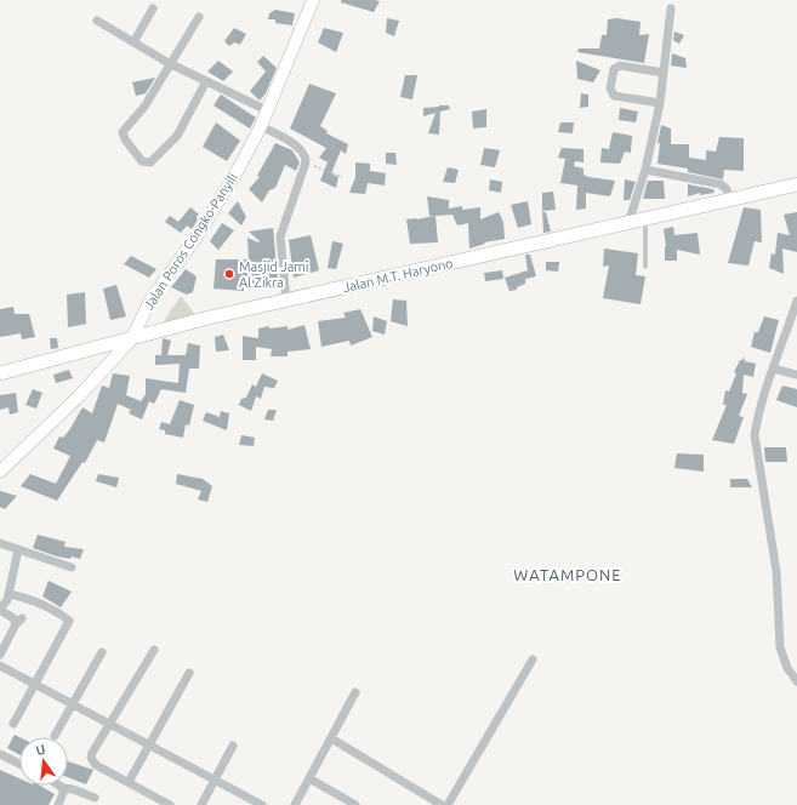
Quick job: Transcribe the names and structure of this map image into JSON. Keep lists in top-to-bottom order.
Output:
{
  "streets": {
    "highway": ["Jalan M.T. Haryono"],
    "main road": ["Jalan Poros Congko-Panyili"]
  },
  "crossings": [
    ["Jalan Poros Congko-Panyili", "Jalan M.T. Haryono"]
  ],
  "districts": ["WATAMPONE"],
  "places": ["Masjid Jami Al Zikra"],
  "north": "top"
}
